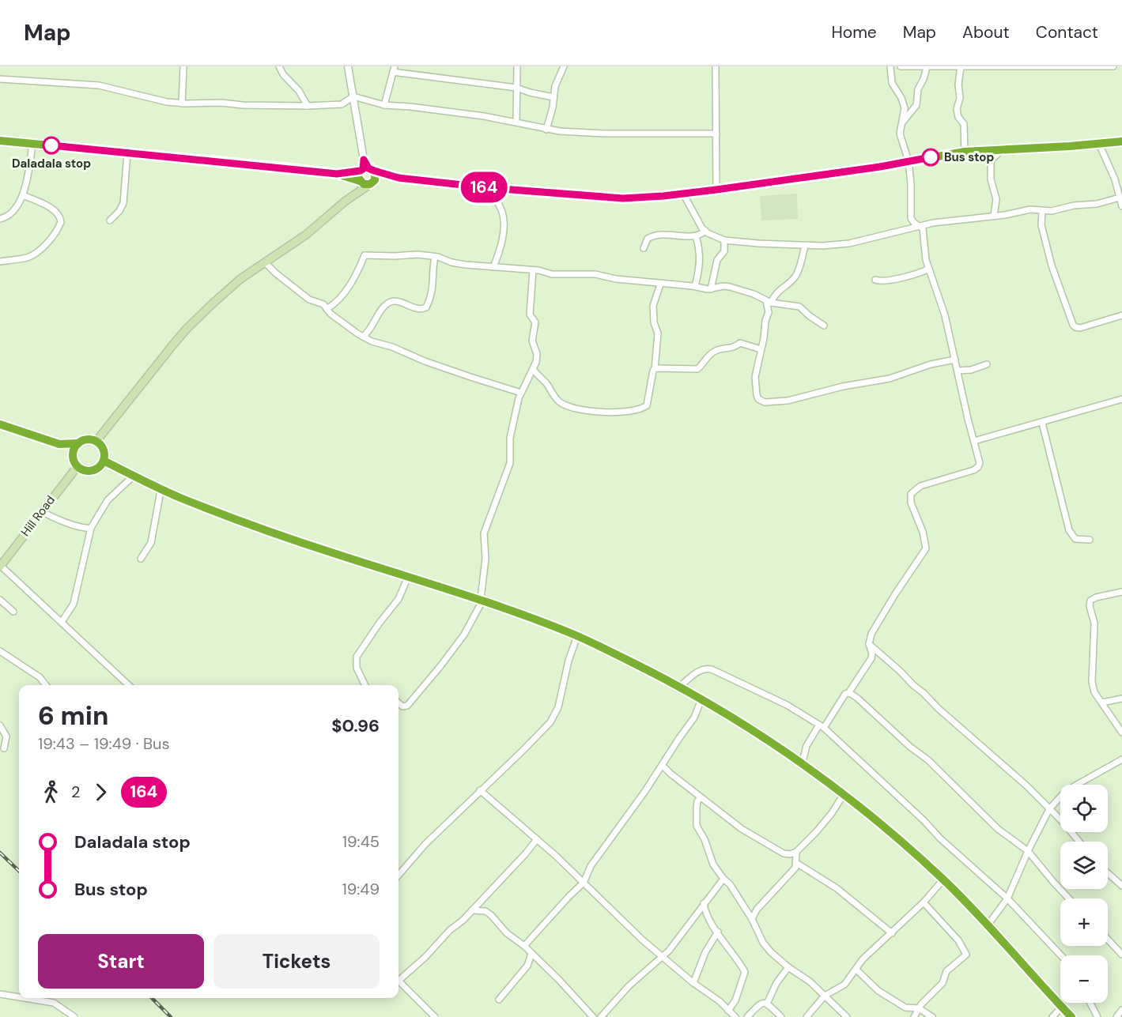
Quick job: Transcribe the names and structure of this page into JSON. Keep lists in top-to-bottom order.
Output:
{
  "streets": {
    "main road": ["Hill Road"]
  },
  "places": ["Daladala stop", "Bus stop"],
  "lines": ["bus line 164"],
  "page": {
    "header": "Map",
    "nav": [
      "Home",
      "Map",
      "About",
      "Contact"
    ],
    "on_map": "164",
    "heading": ["6 min", "19:43 – 19:49 · Bus", "$0.96"],
    "legs": ["2", "164"],
    "map_buttons": ["+", "−"],
    "list": [
      {
        "name": "Daladala stop",
        "value": "19:45"
      },
      {
        "name": "Bus stop",
        "value": "19:49"
      }
    ],
    "buttons": ["Start", "Tickets"]
  }
}
